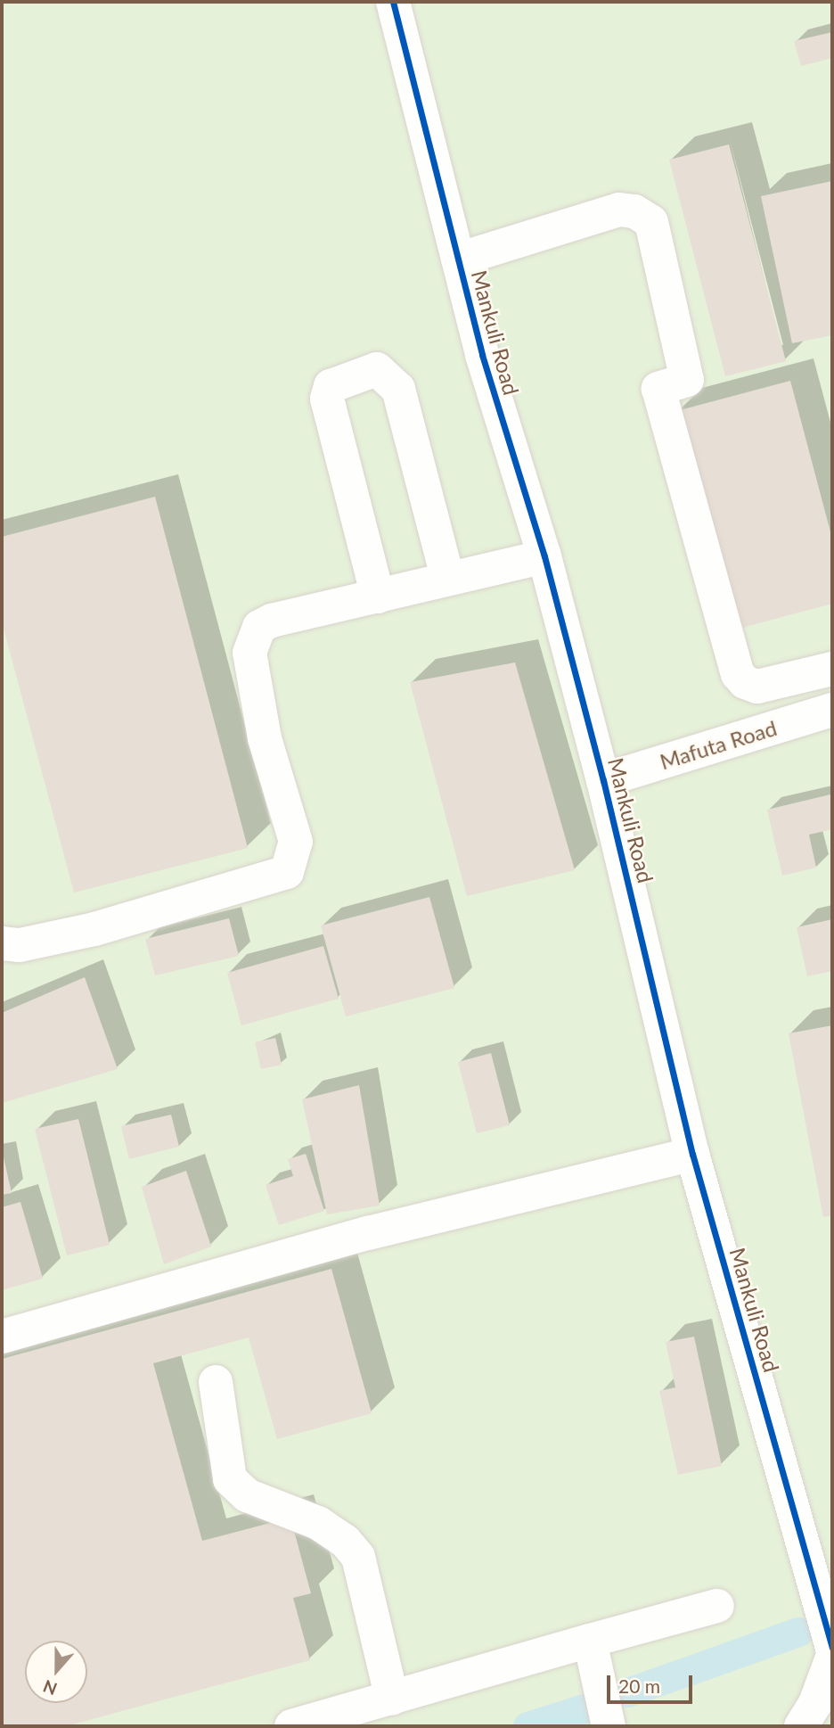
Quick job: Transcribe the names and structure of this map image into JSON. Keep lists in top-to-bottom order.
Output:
{
  "streets": {
    "street": ["Mankuli Road", "Mafuta Road"]
  },
  "crossings": [
    ["Mankuli Road", "Mafuta Road"]
  ],
  "scale_bar": "20 m",
  "north": "bottom"
}
